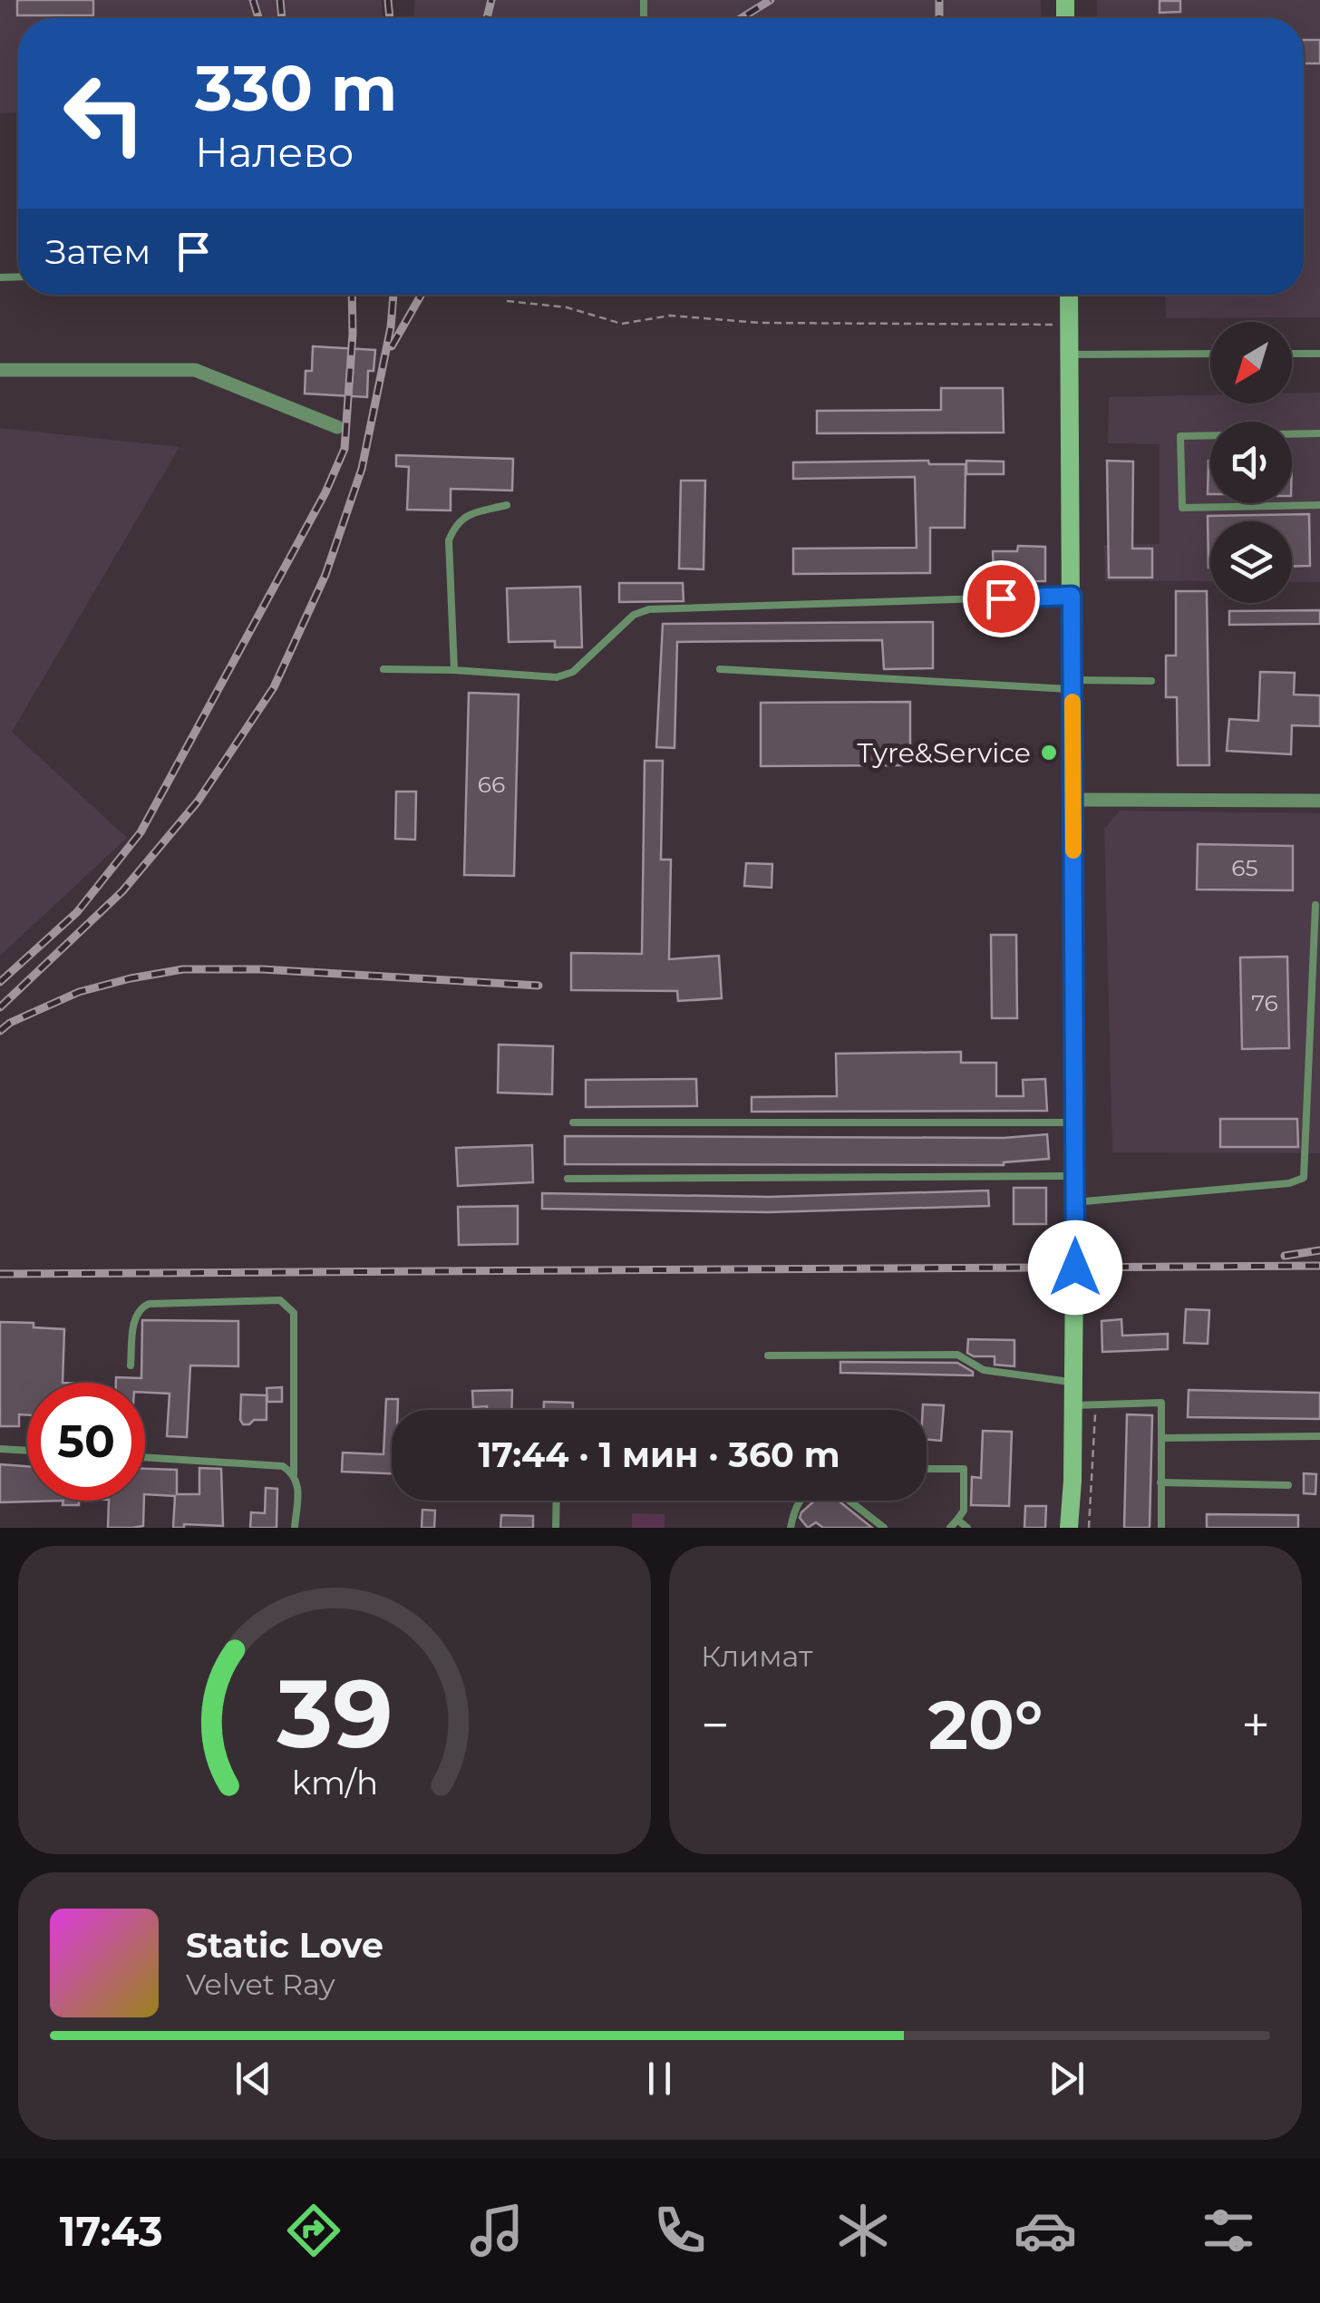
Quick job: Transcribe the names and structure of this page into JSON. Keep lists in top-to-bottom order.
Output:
{
  "places": ["Tyre&Service"],
  "house_numbers": ["66", "65", "76"],
  "north": "bottom left",
  "page": {
    "turn": ["330 m", "Налево"],
    "then": "Затем",
    "limit": "50",
    "trip": "17:44 · 1 мин · 360 m",
    "tile": "Климат",
    "heat": ["−", "20°", "+"],
    "song": ["Static Love", "Velvet Ray"],
    "tabs": "17:43",
    "gauge": ["39", "km/h"]
  }
}
